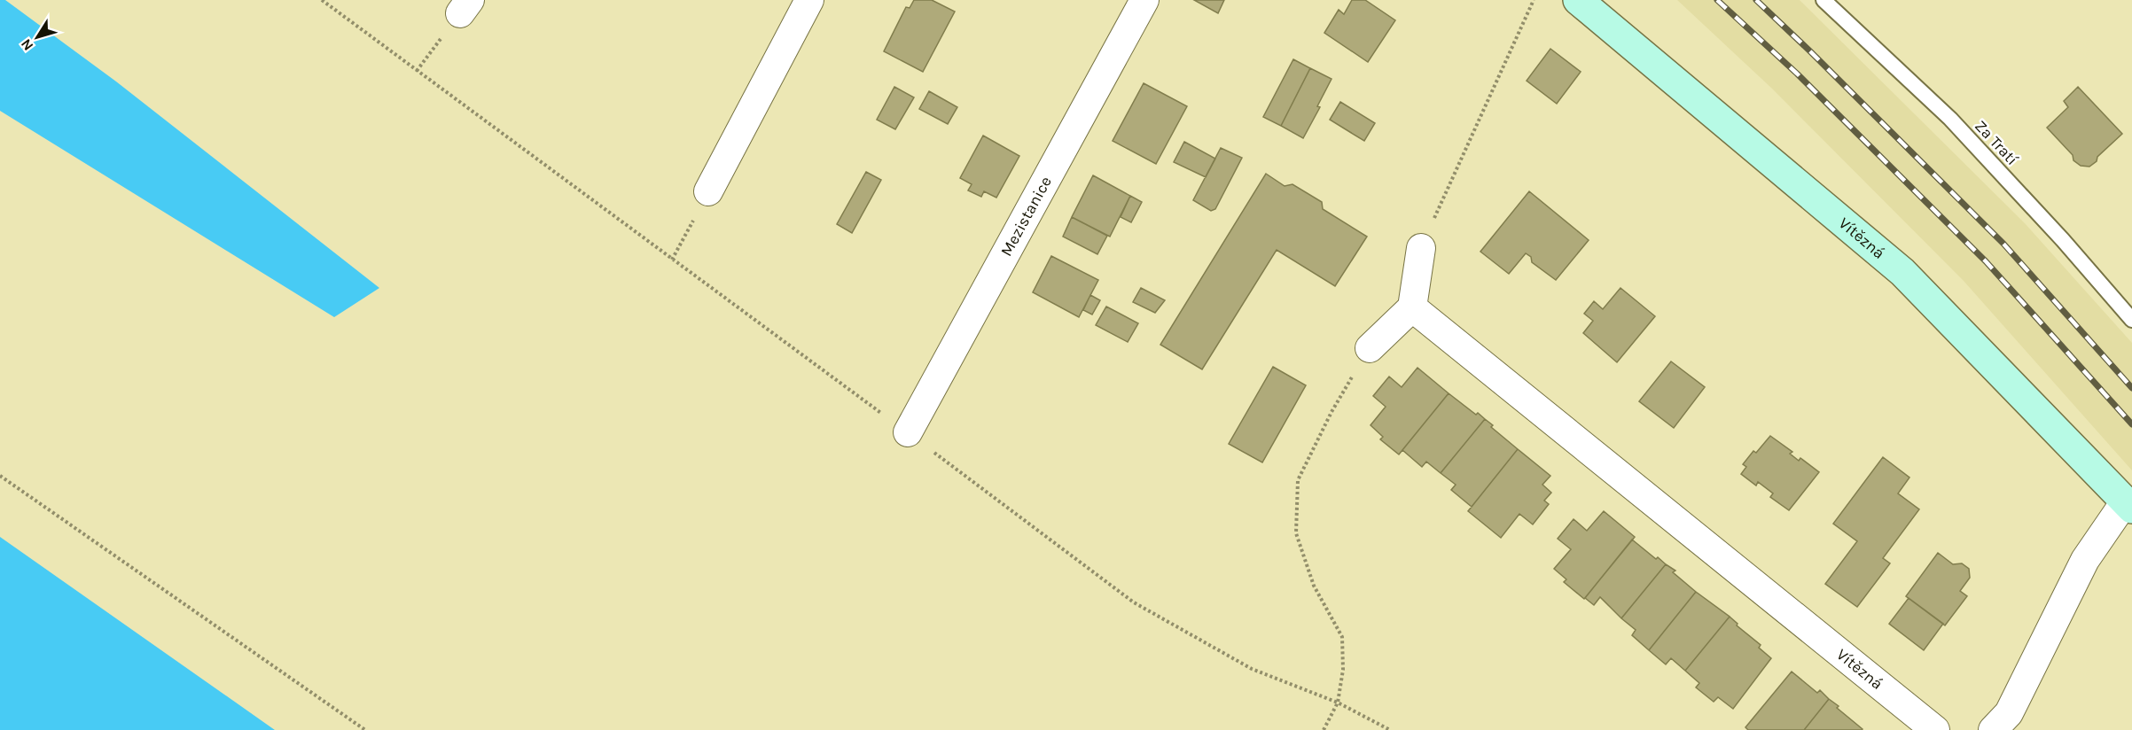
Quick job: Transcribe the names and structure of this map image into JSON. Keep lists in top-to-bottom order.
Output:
{
  "streets": {
    "main road": ["Vítězná"],
    "street": ["Mezistanice"],
    "lane": ["Za Tratí"]
  },
  "north": "bottom left"
}
